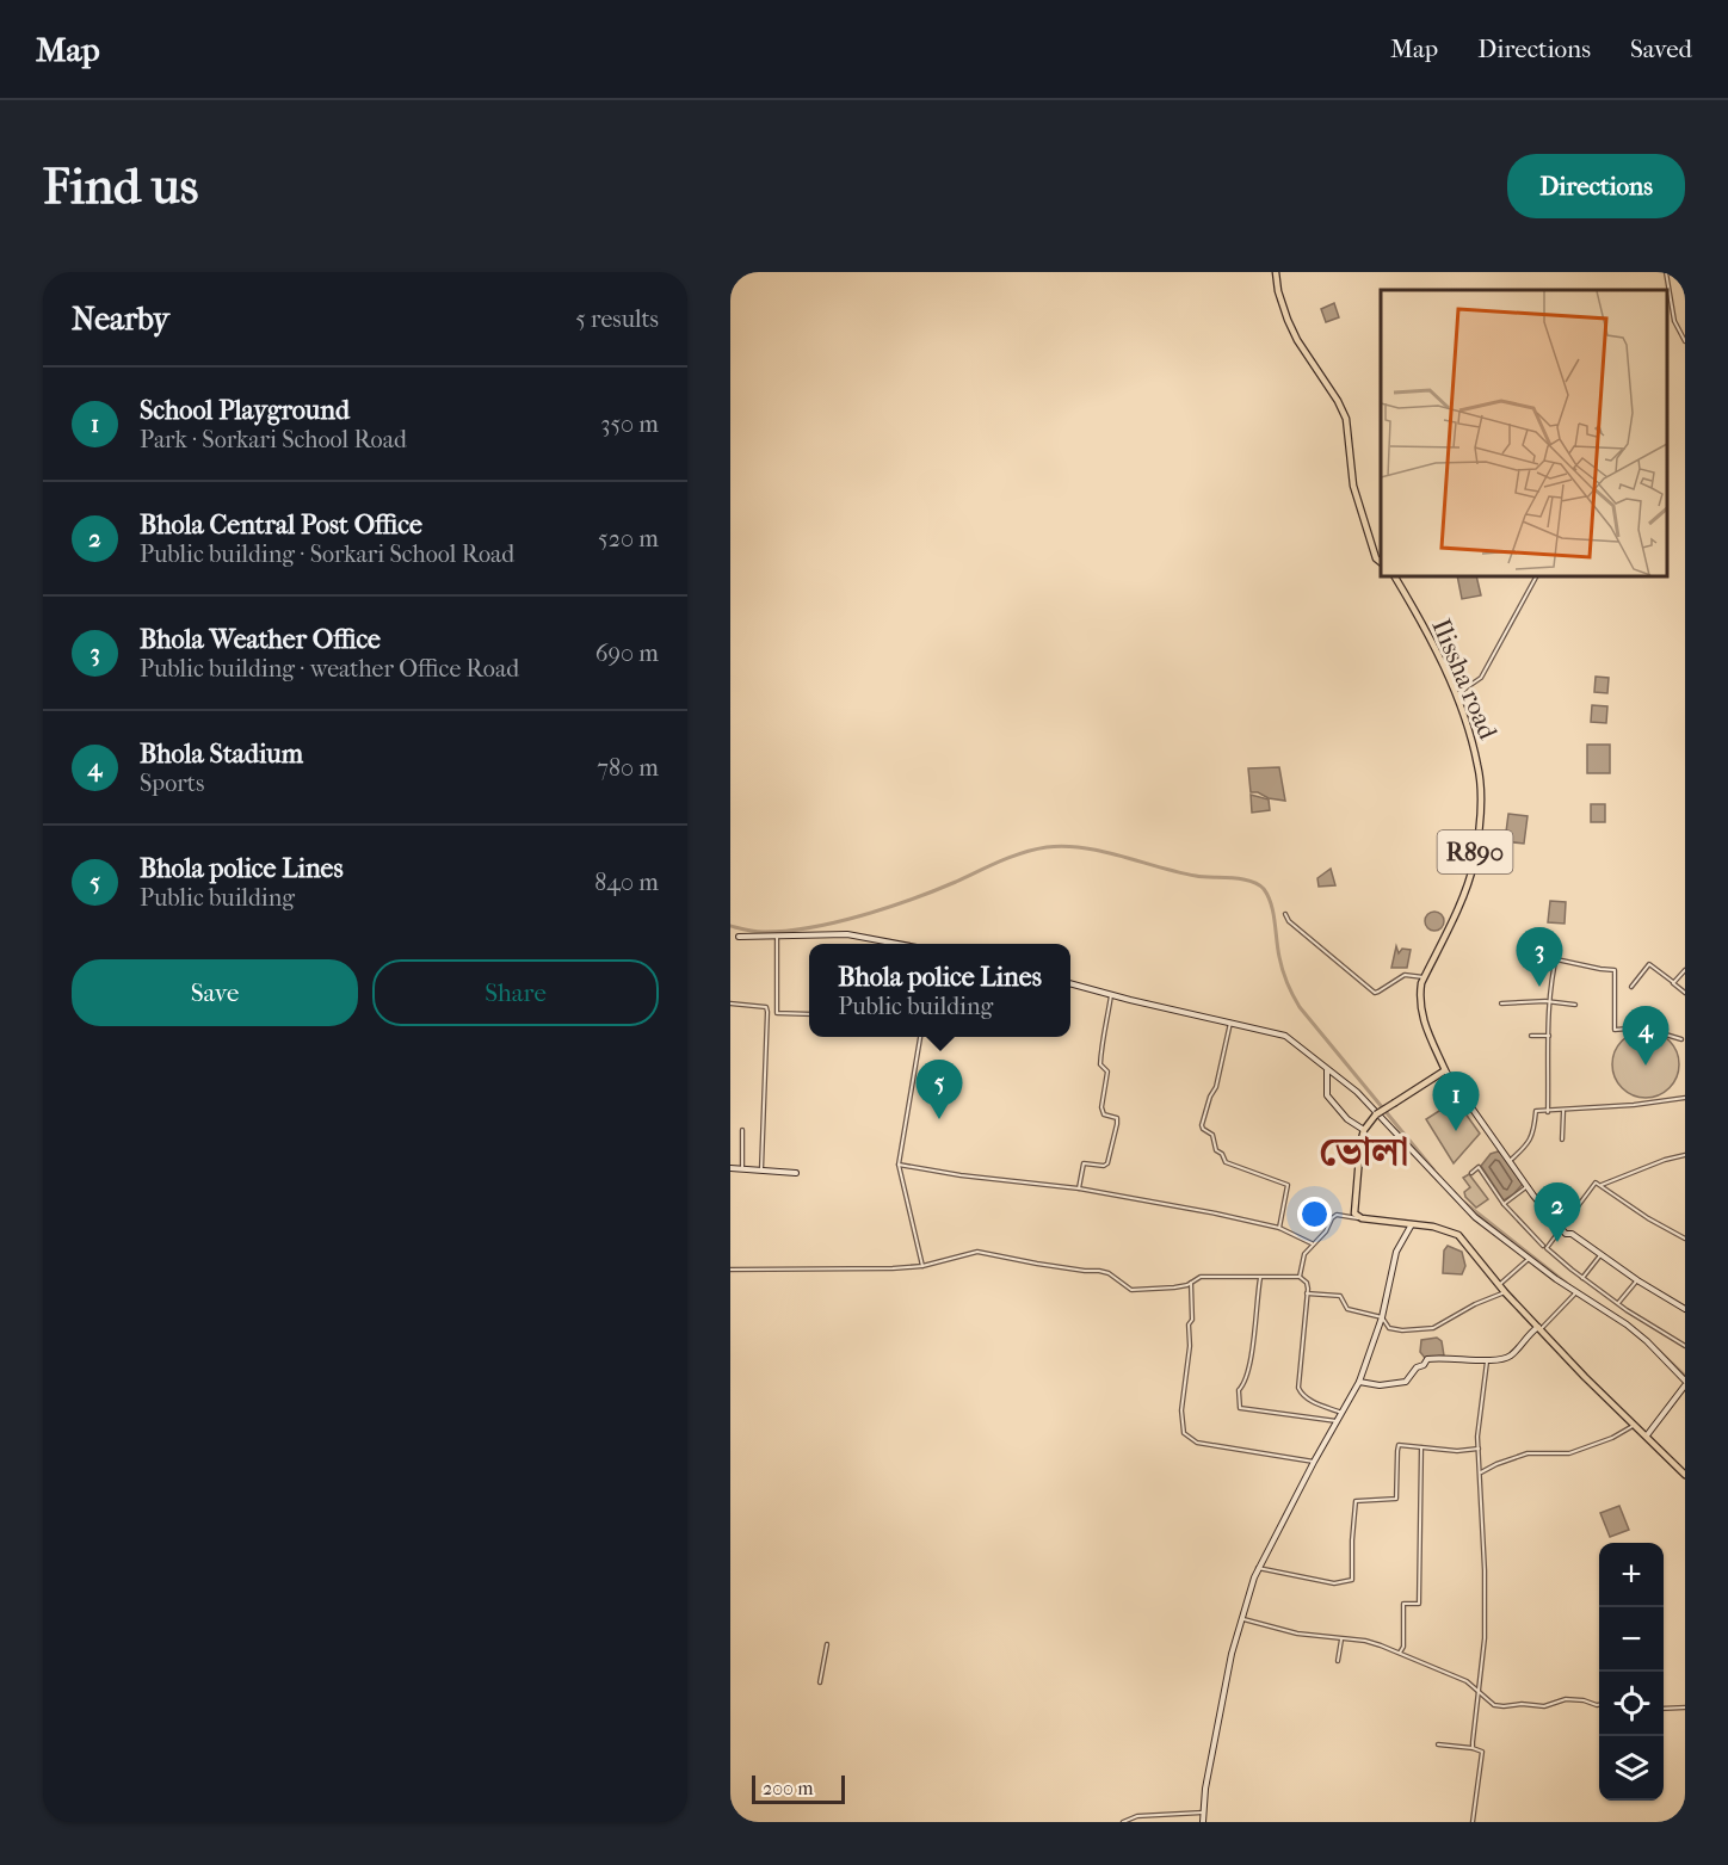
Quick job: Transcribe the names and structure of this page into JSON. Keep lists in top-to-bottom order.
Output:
{
  "streets": {
    "main road": ["Ilissha road", "R890"]
  },
  "districts": ["ভোলা"],
  "scale_bar": "200 m",
  "page": {
    "header": "Map",
    "nav": ["Map", "Directions", "Saved"],
    "buttons": [
      "Directions",
      ["Save", "Share"]
    ],
    "title": "Find us",
    "heading": ["Nearby", "5 results"],
    "list": [
      {
        "mark": "1",
        "name": "School Playground",
        "note": "Park · Sorkari School Road",
        "value": "350 m"
      },
      {
        "mark": "2",
        "name": "Bhola Central Post Office",
        "note": "Public building · Sorkari School Road",
        "value": "520 m"
      },
      {
        "mark": "3",
        "name": "Bhola Weather Office",
        "note": "Public building · weather Office Road",
        "value": "690 m"
      },
      {
        "mark": "4",
        "name": "Bhola Stadium",
        "note": "Sports",
        "value": "780 m"
      },
      {
        "mark": "5",
        "name": "Bhola police Lines",
        "note": "Public building",
        "value": "840 m"
      }
    ],
    "pins": [
      "3",
      "4",
      "5",
      "1",
      "2"
    ],
    "popup": ["Bhola police Lines", "Public building"],
    "map_buttons": ["+", "−"],
    "scale": "200 m"
  }
}
